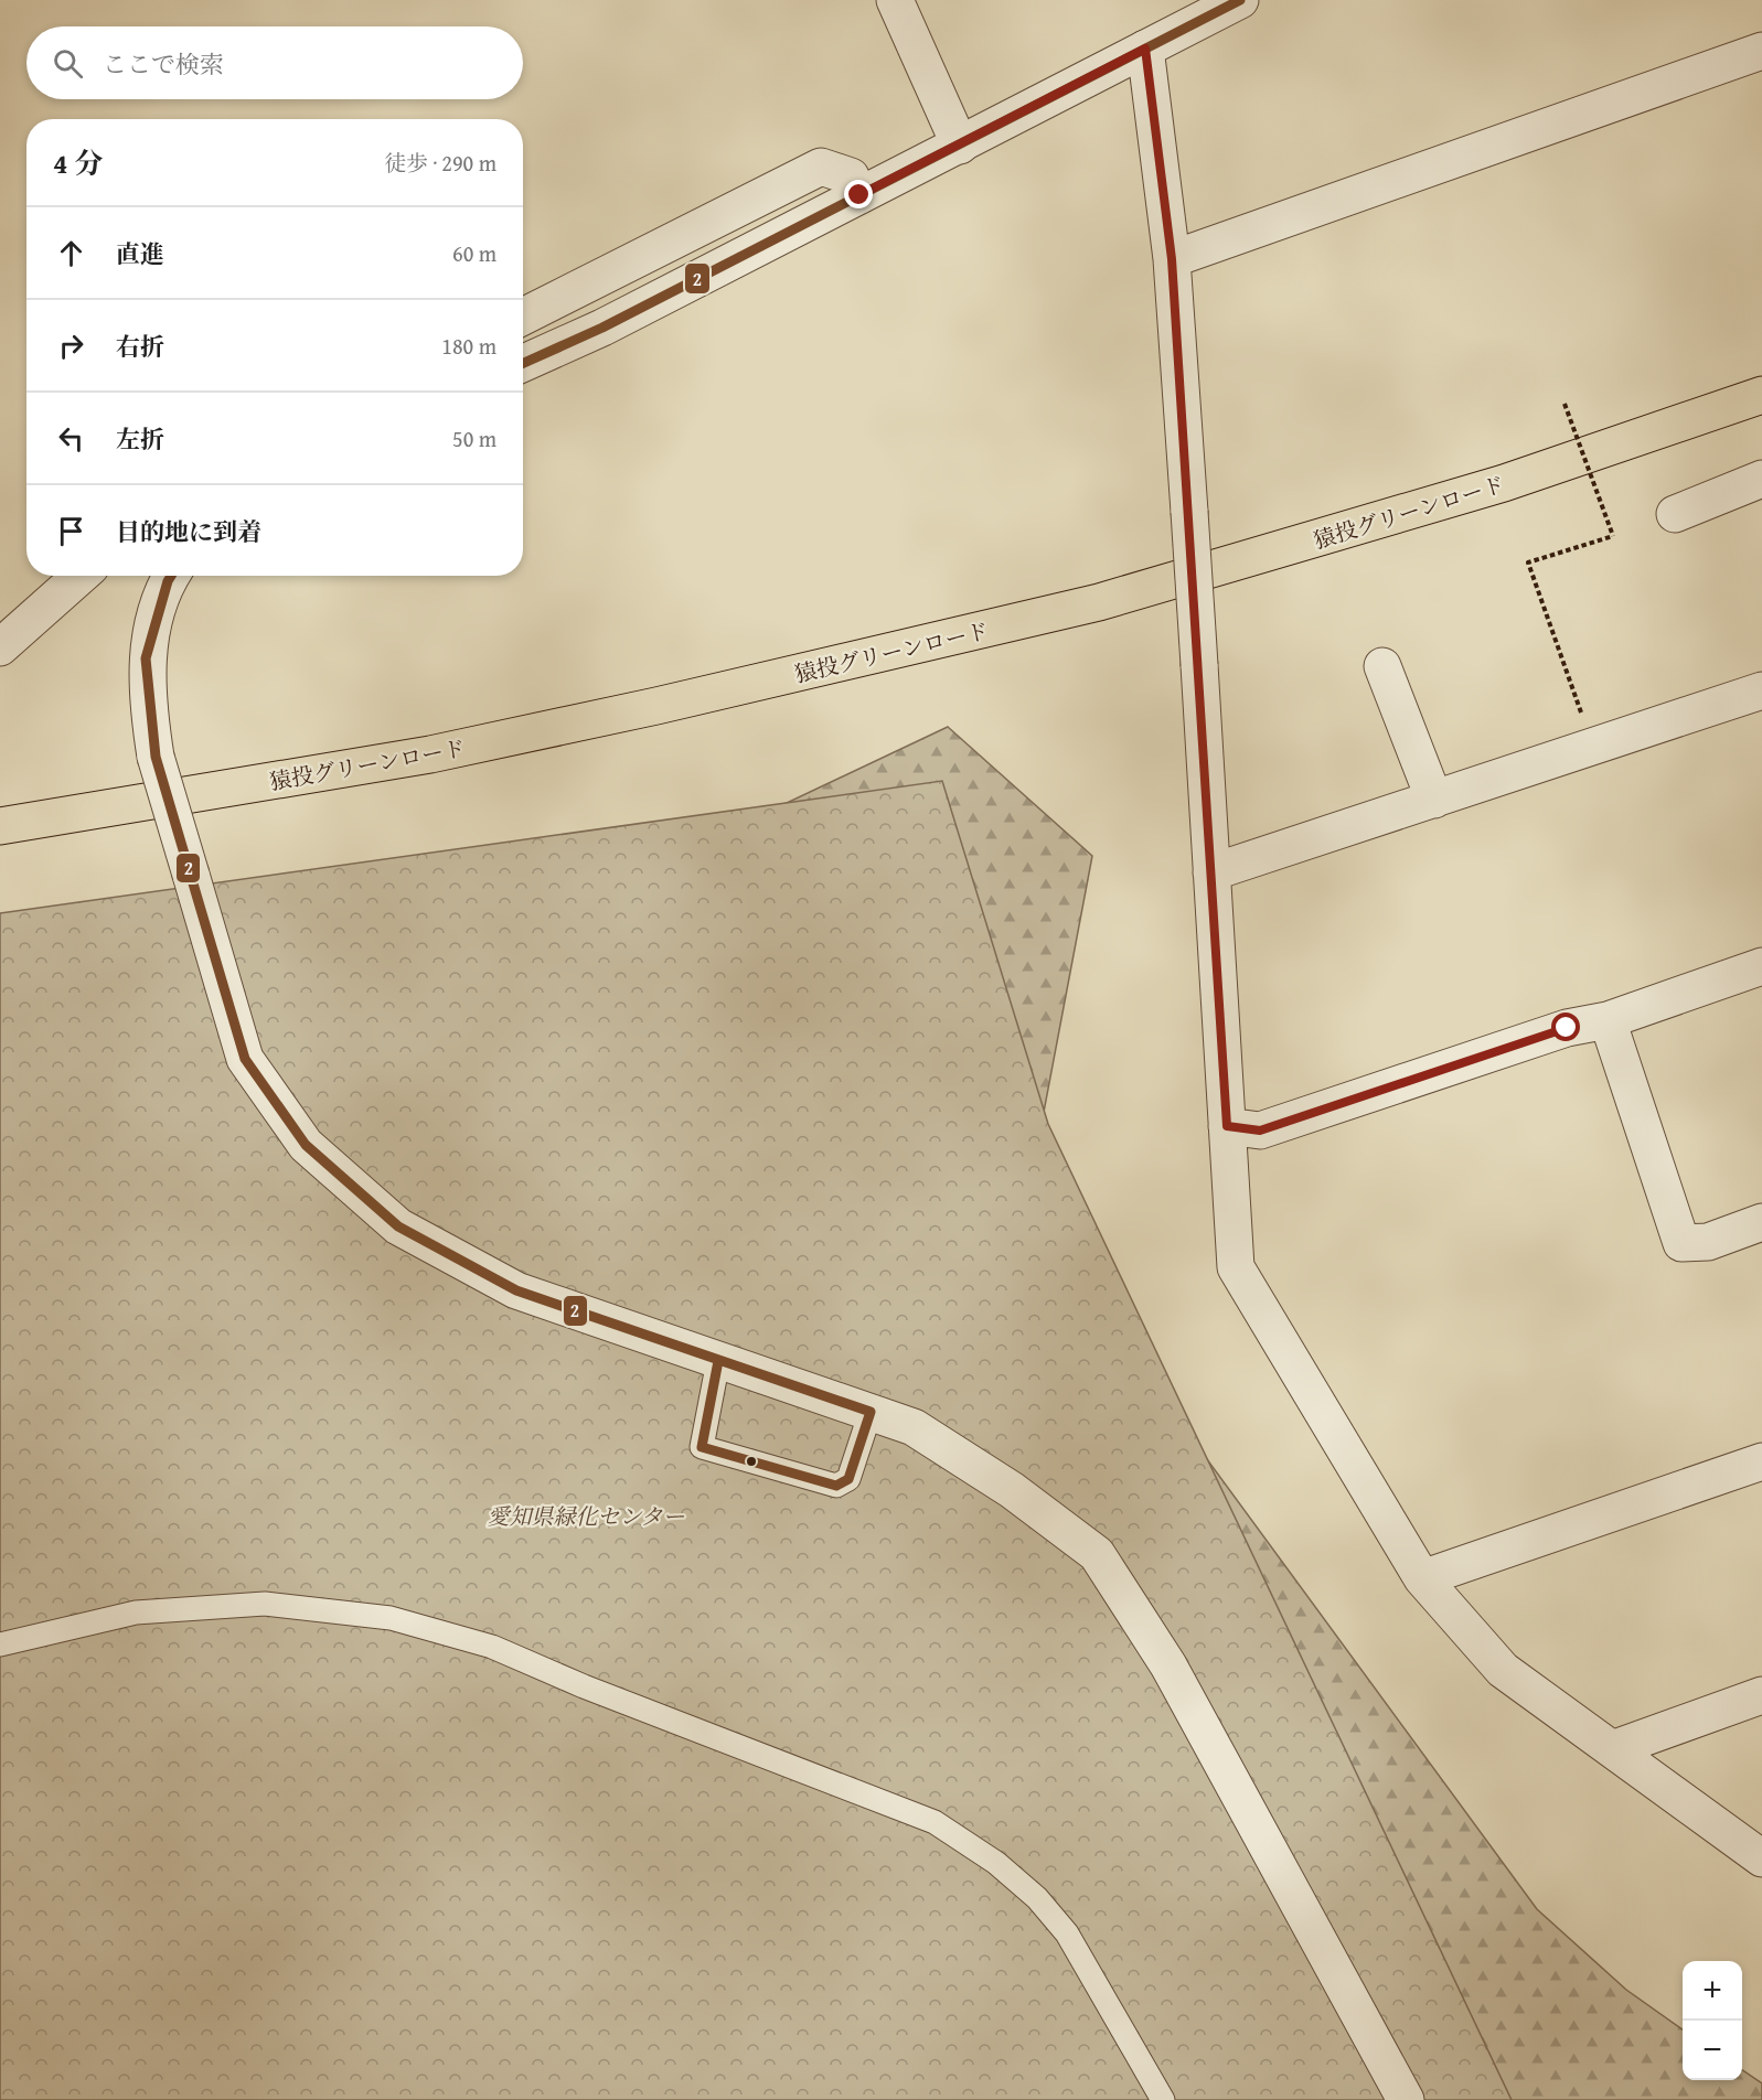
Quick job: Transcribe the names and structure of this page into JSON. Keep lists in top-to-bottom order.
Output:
{
  "streets": {
    "main road": ["猿投グリーンロード"]
  },
  "parks": ["愛知県緑化センター"],
  "lines": ["transit line 2"],
  "page": {
    "search": "ここで検索",
    "heading": ["4 分", "徒歩 · 290 m"],
    "list": [
      ["直進", "60 m"],
      ["右折", "180 m"],
      ["左折", "50 m"],
      "目的地に到着"
    ],
    "map_buttons": ["+", "−"]
  }
}
